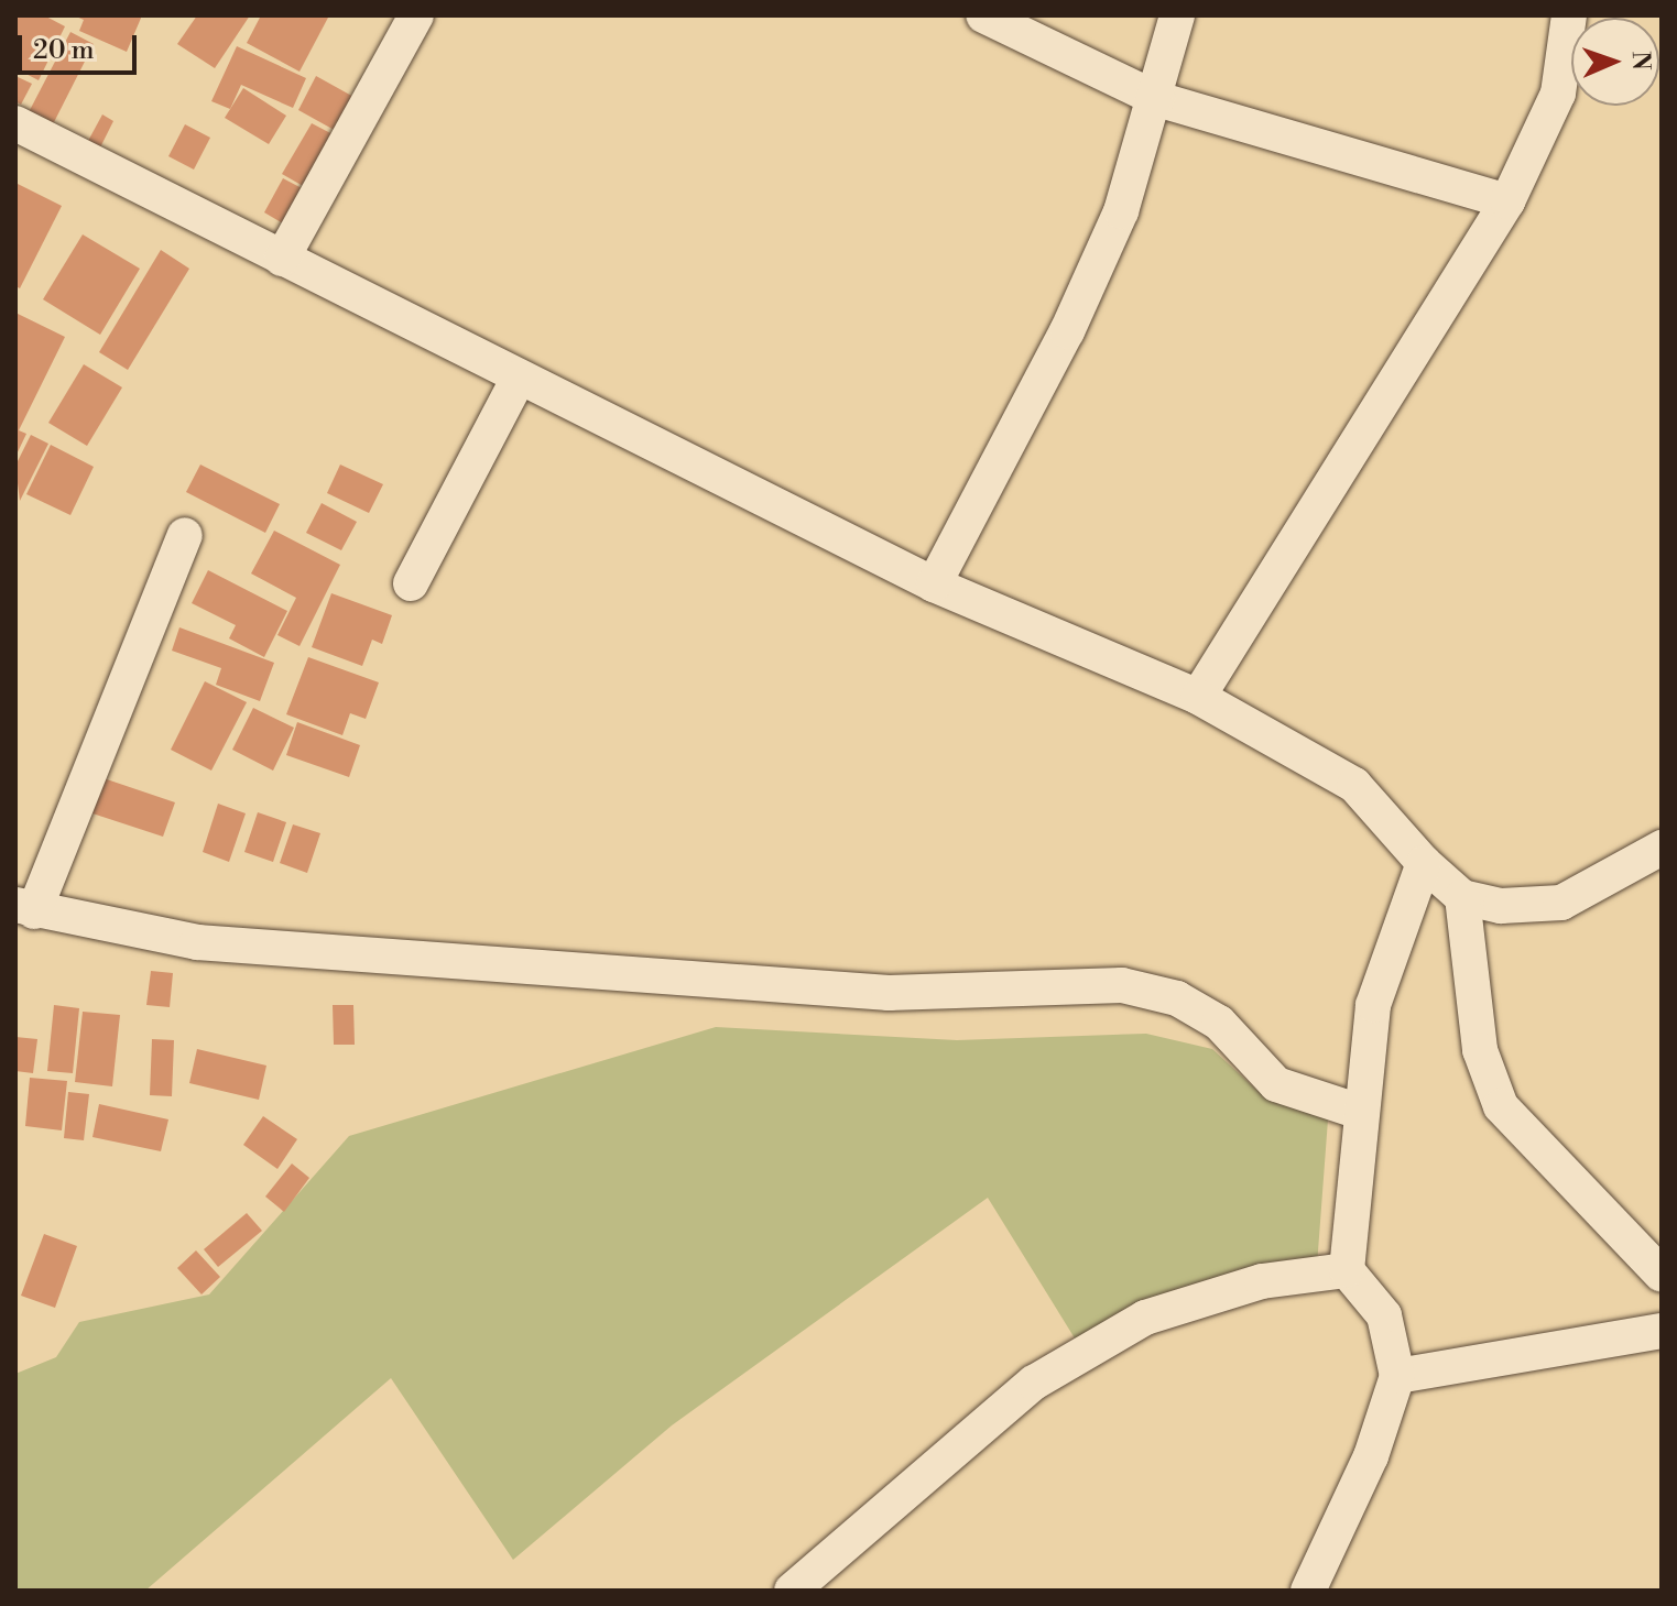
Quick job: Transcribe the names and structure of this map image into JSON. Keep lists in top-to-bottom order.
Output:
{
  "scale_bar": "20 m",
  "north": "right"
}
